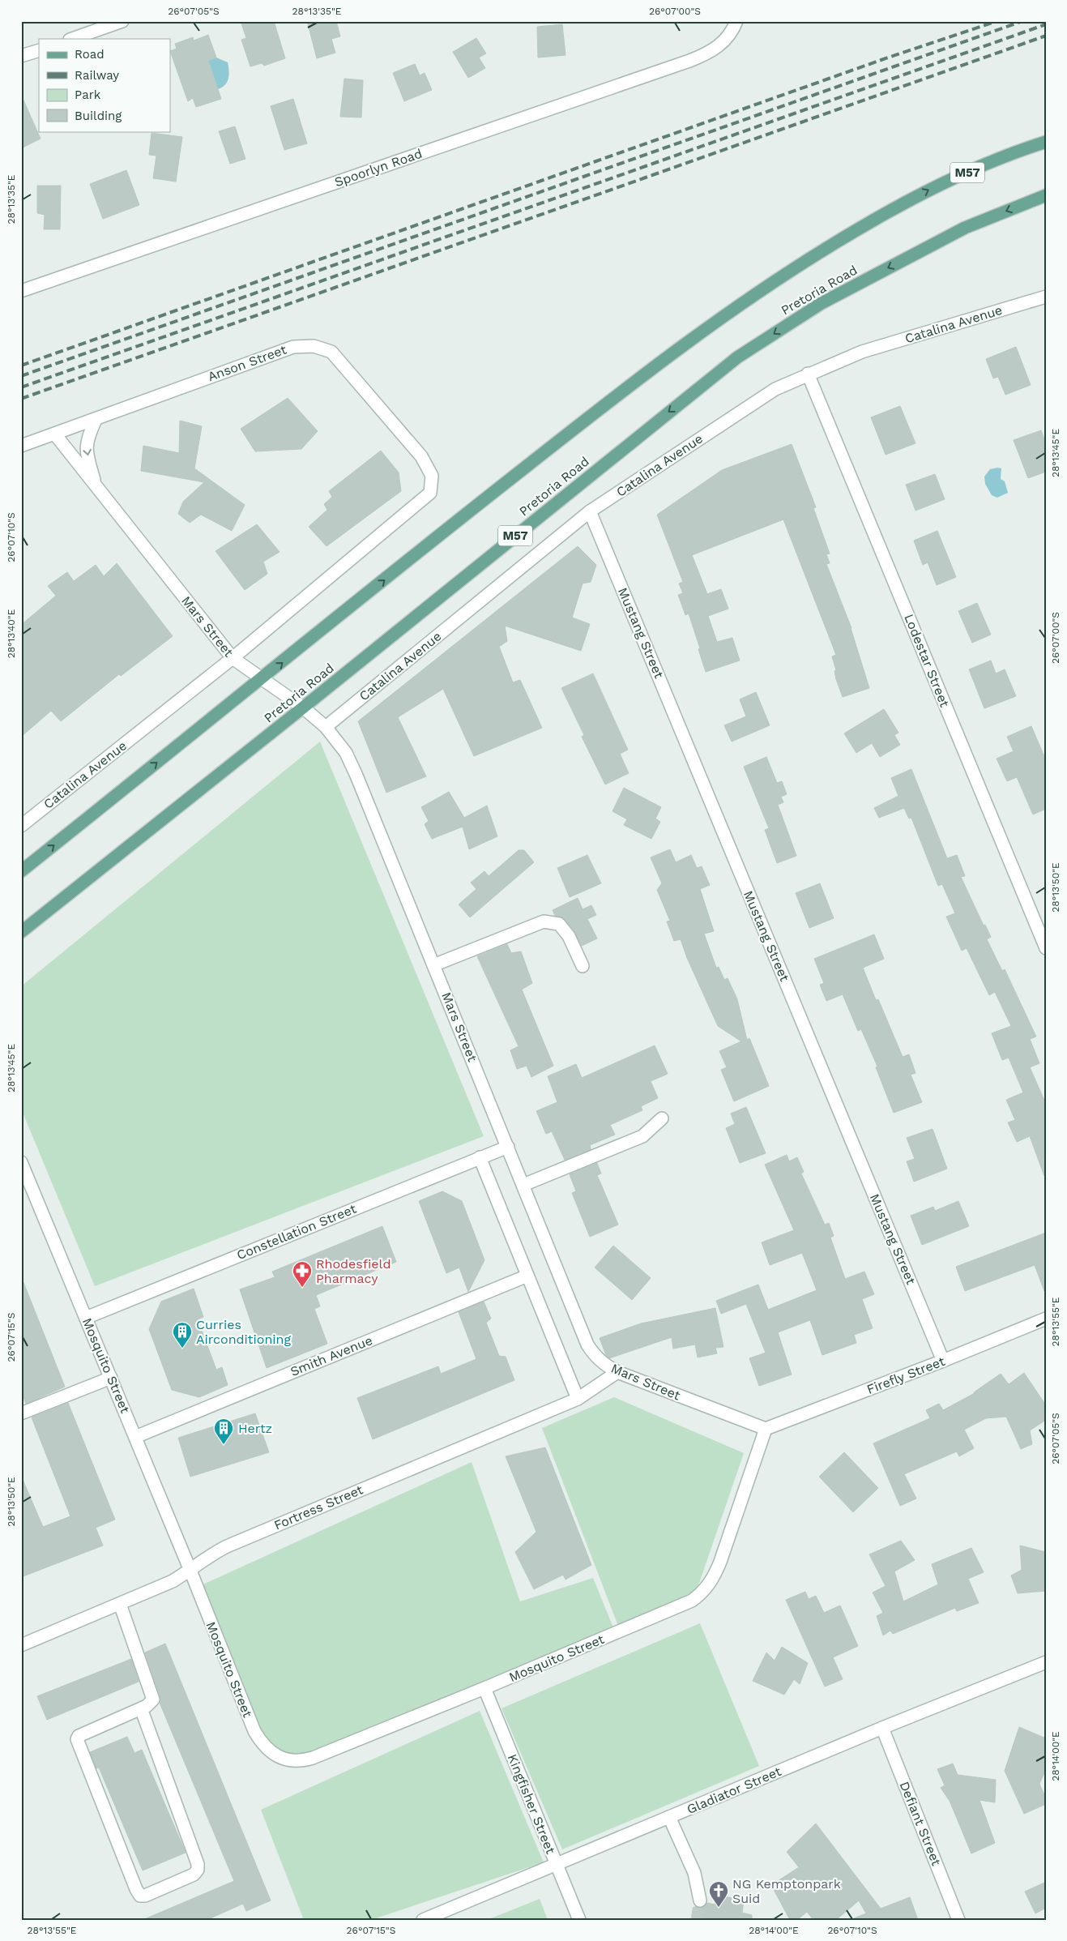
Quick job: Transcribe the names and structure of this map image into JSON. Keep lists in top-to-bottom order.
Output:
{
  "streets": {
    "main road": ["M57", "Pretoria Road"],
    "street": [
      "Spoorlyn Road",
      "Catalina Avenue",
      "Anson Street",
      "Mars Street",
      "Mustang Street",
      "Lodestar Street",
      "Constellation Street",
      "Smith Avenue",
      "Mosquito Street",
      "Firefly Street",
      "Fortress Street",
      "Gladiator Street",
      "Kingfisher Street",
      "Defiant Street"
    ]
  },
  "crossings": [
    ["M57", "Mars Street"],
    ["Pretoria Road", "Mars Street"],
    ["Catalina Avenue", "Anson Street"],
    ["Catalina Avenue", "Mars Street"],
    ["Catalina Avenue", "Mustang Street"],
    ["Catalina Avenue", "Lodestar Street"],
    ["Anson Street", "Mars Street"],
    ["Mars Street", "Constellation Street"],
    ["Mars Street", "Mosquito Street"],
    ["Mars Street", "Firefly Street"],
    ["Mars Street", "Fortress Street"],
    ["Mustang Street", "Firefly Street"],
    ["Constellation Street", "Mosquito Street"],
    ["Smith Avenue", "Mosquito Street"],
    ["Mosquito Street", "Firefly Street"],
    ["Mosquito Street", "Fortress Street"],
    ["Mosquito Street", "Kingfisher Street"],
    ["Gladiator Street", "Kingfisher Street"],
    ["Gladiator Street", "Defiant Street"]
  ],
  "places": {
    "pharmacy": ["Rhodesfield Pharmacy"],
    "building": ["Curries Airconditioning", "Hertz"],
    "church": ["NG Kemptonpark Suid"]
  },
  "legend": [
    "Road",
    "Railway",
    "Park",
    "Building"
  ],
  "coordinates": [
    "26°07'05\"S",
    "28°13'35\"E",
    "26°07'00\"S",
    "28°13'45\"E",
    "26°07'10\"S",
    "28°13'40\"E",
    "28°13'50\"E",
    "28°13'55\"E",
    "26°07'15\"S",
    "28°14'00\"E"
  ]
}
